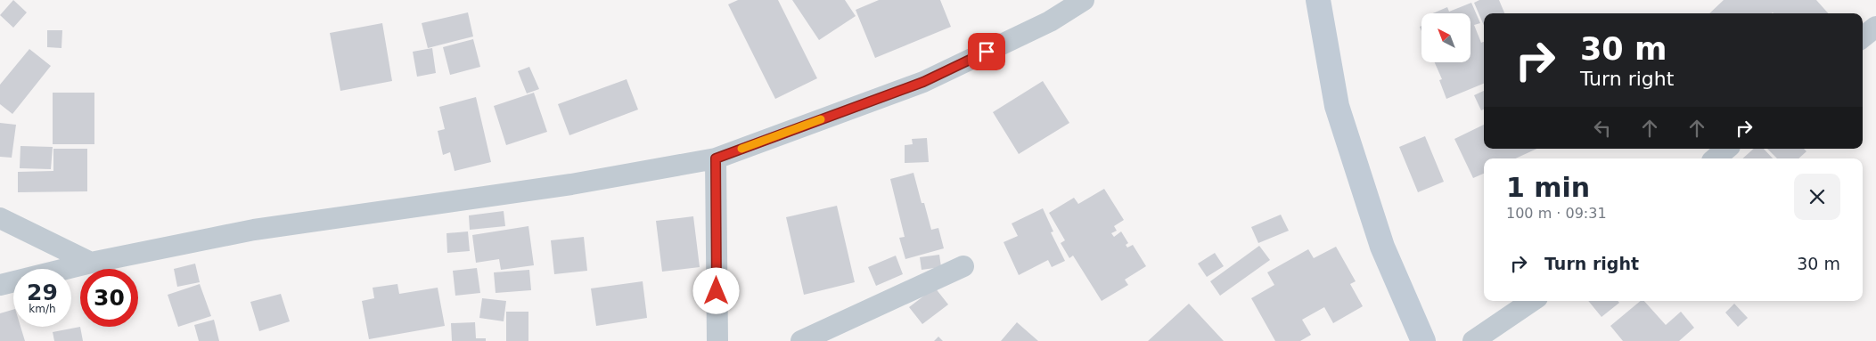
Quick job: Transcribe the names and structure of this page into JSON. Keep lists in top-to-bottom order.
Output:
{
  "north": "top left",
  "page": {
    "turn": ["30 m", "Turn right"],
    "heading": ["1 min", "100 m · 09:31"],
    "list": [
      {
        "name": "Turn right",
        "value": "30 m"
      }
    ],
    "speed": "29 km/h",
    "limit": "30"
  }
}
